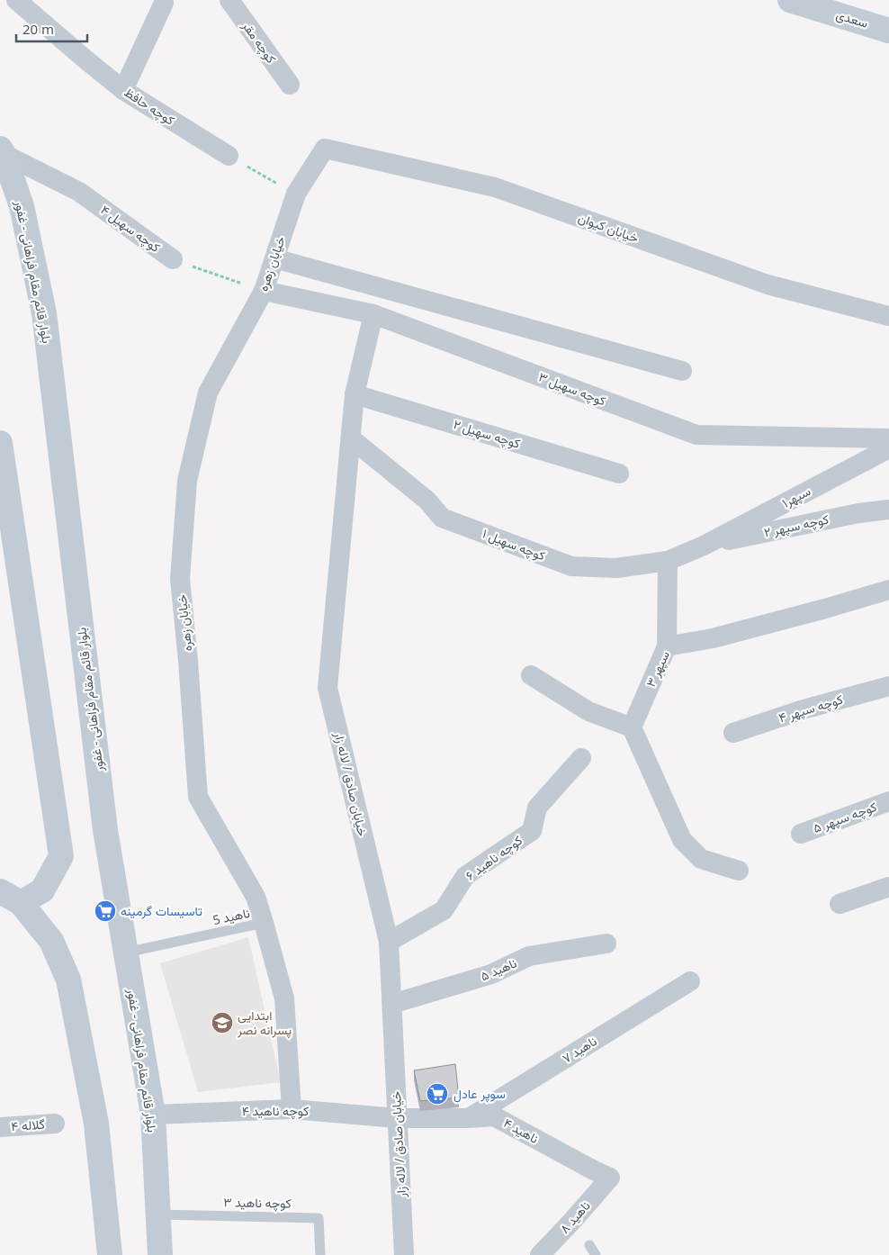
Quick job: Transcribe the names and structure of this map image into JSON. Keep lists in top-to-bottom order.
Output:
{
  "streets": {
    "main road": ["سعدی", "بلوار قائم مقام فراهانی - غفور"],
    "street": [
      "کوچه مقر",
      "کوچه حافظ",
      "خیابان کیوان",
      "کوچه سهیل ۴",
      "خیابان زهره",
      "کوچه سهیل ۳",
      "کوچه سهیل ۲",
      "سپهر۱",
      "کوچه سپهر ۲",
      "کوچه سهیل ۱",
      "سپهر ۳",
      "کوچه سپهر ۴",
      "خیابان صادق / لاله زار",
      "کوچه سپهر ۵",
      "کوچه ناهید ۶",
      "ناهید ۵",
      "ناهید ۷",
      "کوچه ناهید ۴",
      "گلاله ۴",
      "ناهید ۴",
      "ناهید ۸"
    ],
    "lane": ["ناهید 5", "کوچه ناهید ۳"]
  },
  "crossings": [
    ["خیابان کیوان", "خیابان زهره"],
    ["کوچه سهیل ۴", "خیابان زهره"],
    ["کوچه سهیل ۴", "بلوار قائم مقام فراهانی - غفور"],
    ["کوچه سهیل ۴", "کوچه سهیل ۳"],
    ["خیابان زهره", "کوچه سهیل ۳"],
    ["خیابان زهره", "ناهید 5"],
    ["خیابان زهره", "کوچه ناهید ۴"],
    ["بلوار قائم مقام فراهانی - غفور", "ناهید 5"],
    ["بلوار قائم مقام فراهانی - غفور", "کوچه ناهید ۴"],
    ["بلوار قائم مقام فراهانی - غفور", "کوچه ناهید ۳"],
    ["کوچه سهیل ۳", "خیابان صادق / لاله زار"],
    ["کوچه سهیل ۲", "خیابان صادق / لاله زار"],
    ["سپهر۱", "کوچه سپهر ۲"],
    ["سپهر۱", "کوچه سهیل ۱"],
    ["کوچه سپهر ۲", "کوچه سهیل ۱"],
    ["کوچه سهیل ۱", "خیابان صادق / لاله زار"],
    ["خیابان صادق / لاله زار", "کوچه ناهید ۶"],
    ["خیابان صادق / لاله زار", "ناهید ۵"],
    ["خیابان صادق / لاله زار", "کوچه ناهید ۴"],
    ["خیابان صادق / لاله زار", "ناهید ۴"],
    ["ناهید ۷", "ناهید ۴"],
    ["کوچه ناهید ۴", "ناهید ۴"],
    ["ناهید ۴", "ناهید ۸"]
  ],
  "places": {
    "supermarket": ["تاسیسات گرمینه", "سوپر عادل"],
    "school or university": ["ابتدایی پسرانه نصر"]
  },
  "scale_bar": "20 m"
}
